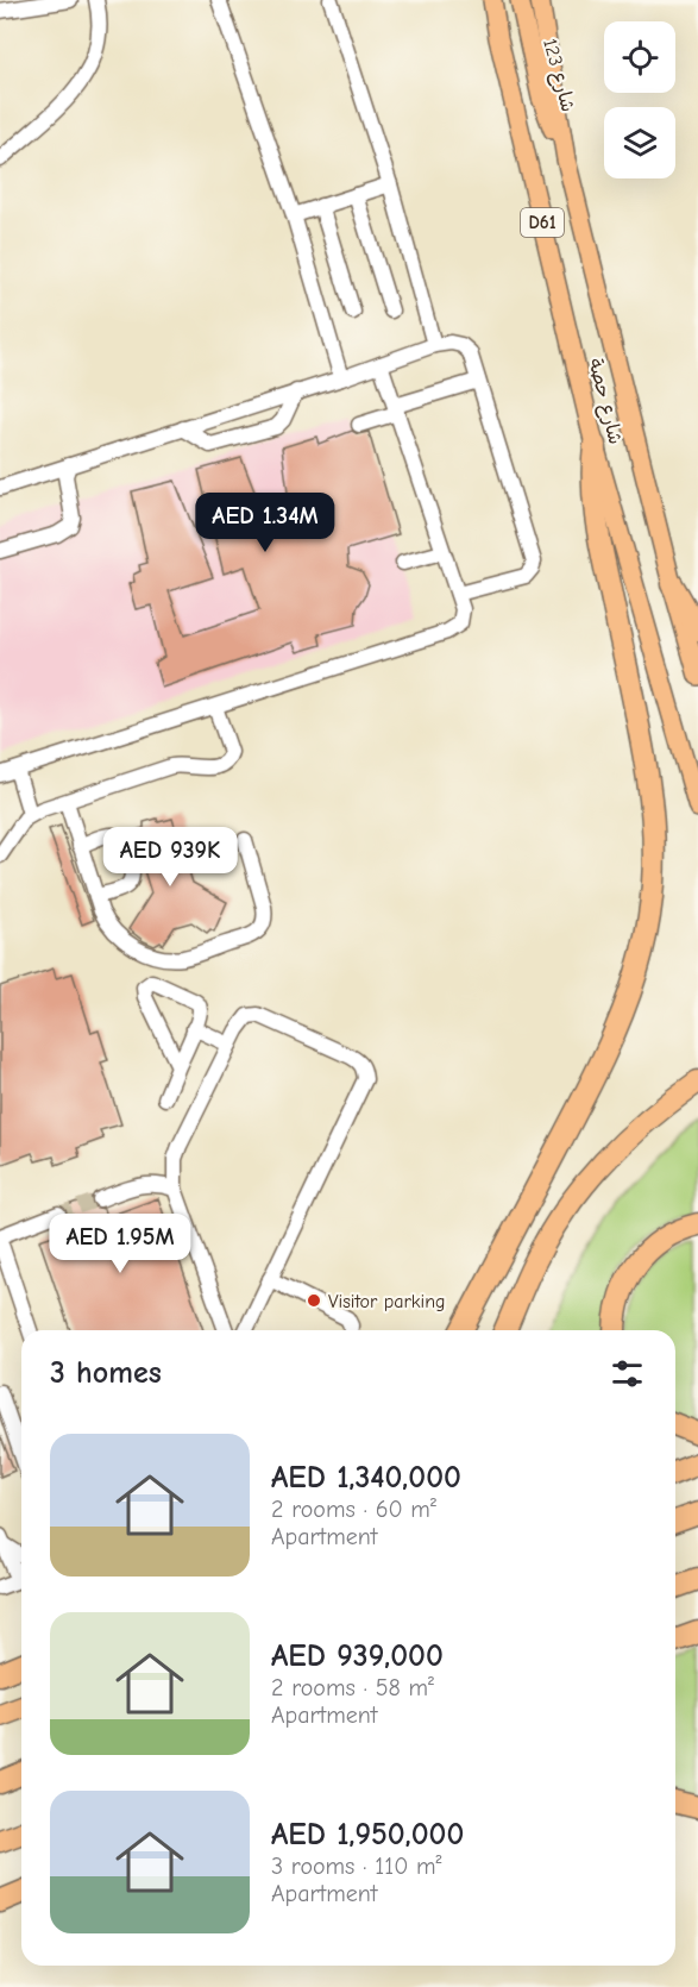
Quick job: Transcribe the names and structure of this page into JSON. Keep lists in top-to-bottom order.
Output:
{
  "streets": {
    "main road": ["شارع 123", "D61", "شارع حصة"]
  },
  "crossings": [
    ["شارع 123", "شارع حصة"]
  ],
  "places": ["Visitor parking"],
  "page": {
    "price": ["AED 1.34M", "AED 939K", "AED 1.95M"],
    "heading": "3 homes",
    "list": [
      {
        "name": "AED 1,340,000",
        "note": "2 rooms · 60 m² · Apartment"
      },
      {
        "name": "AED 939,000",
        "note": "2 rooms · 58 m² · Apartment"
      },
      {
        "name": "AED 1,950,000",
        "note": "3 rooms · 110 m² · Apartment"
      }
    ]
  }
}
